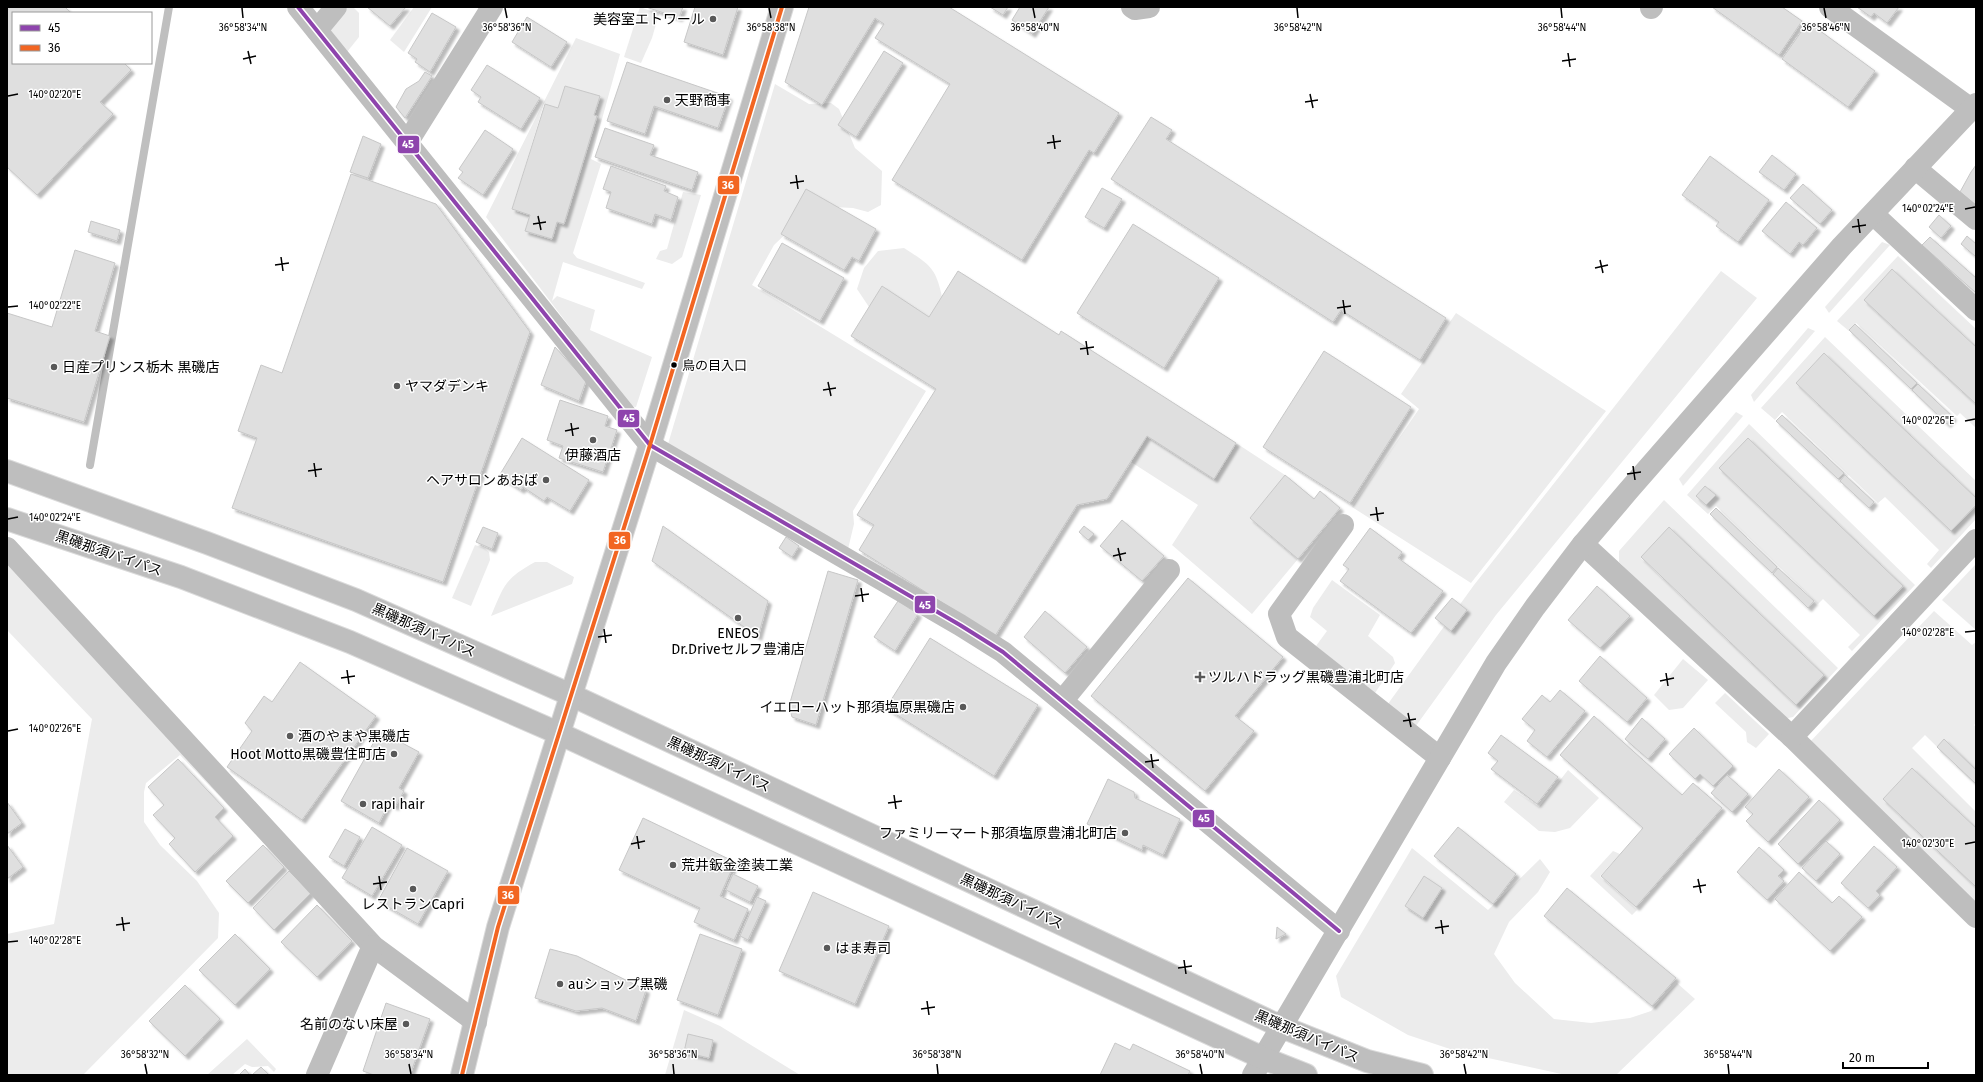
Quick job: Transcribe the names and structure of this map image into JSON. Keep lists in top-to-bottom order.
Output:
{
  "streets": {
    "street": ["黒磯那須バイパス"]
  },
  "places": {
    "other": [
      "美容室エトワール",
      "天野商事",
      "鳥の目入口",
      "日産プリンス栃木 黒磯店",
      "ヤマダデンキ",
      "伊藤酒店",
      "ヘアサロンあおば",
      "ENEOS Dr.Driveセルフ豊浦店",
      "イエローハット那須塩原黒磯店",
      "酒のやまや黒磯店",
      "Hoot Motto黒磯豊住町店",
      "rapi hair",
      "ファミリーマート那須塩原豊浦北町店",
      "荒井鈑金塗装工業",
      "レストランCapri",
      "はま寿司",
      "auショップ黒磯",
      "名前のない床屋"
    ],
    "health": ["ツルハドラッグ黒磯豊浦北町店"]
  },
  "lines": ["transit line 45", "transit line 36"],
  "legend": ["45", "36"],
  "scale_bar": "20 m",
  "coordinates": [
    "36°58'34\"N",
    "36°58'36\"N",
    "36°58'38\"N",
    "36°58'40\"N",
    "36°58'42\"N",
    "36°58'44\"N",
    "36°58'46\"N",
    "140°02'20\"E",
    "140°02'24\"E",
    "140°02'22\"E",
    "140°02'26\"E",
    "140°02'28\"E",
    "140°02'30\"E",
    "36°58'32\"N"
  ]
}
